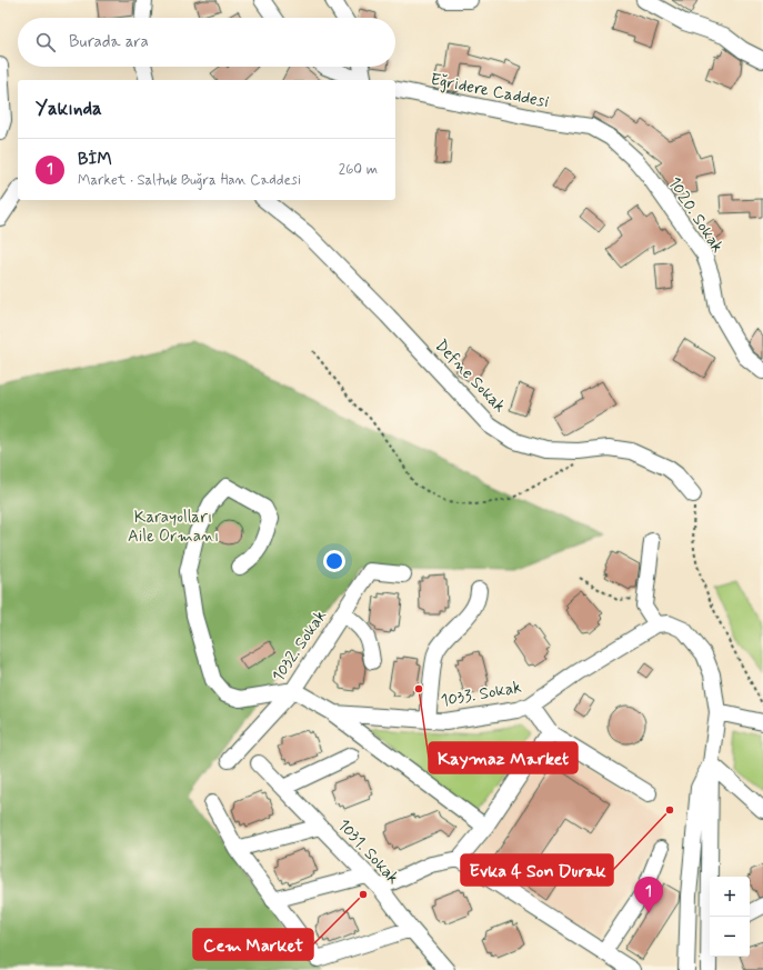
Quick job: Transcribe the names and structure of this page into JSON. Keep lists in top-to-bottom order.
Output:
{
  "streets": {
    "street": [
      "Eğridere Caddesi",
      "1020. Sokak",
      "Defne Sokak",
      "1032. Sokak",
      "1033. Sokak",
      "1031. Sokak"
    ]
  },
  "crossings": [
    ["Eğridere Caddesi", "1020. Sokak"],
    ["1032. Sokak", "1033. Sokak"]
  ],
  "parks": ["Karayolları Aile Ormanı"],
  "places": ["Kaymaz Market", "Evka 4 Son Durak", "Cem Market"],
  "page": {
    "search": "Burada ara",
    "heading": "Yakında",
    "list": [
      {
        "mark": "1",
        "name": "BİM",
        "note": "Market · Saltuk Buğra Han Caddesi",
        "value": "260 m"
      }
    ],
    "map_buttons": ["+", "−"],
    "pins": "1"
  }
}
